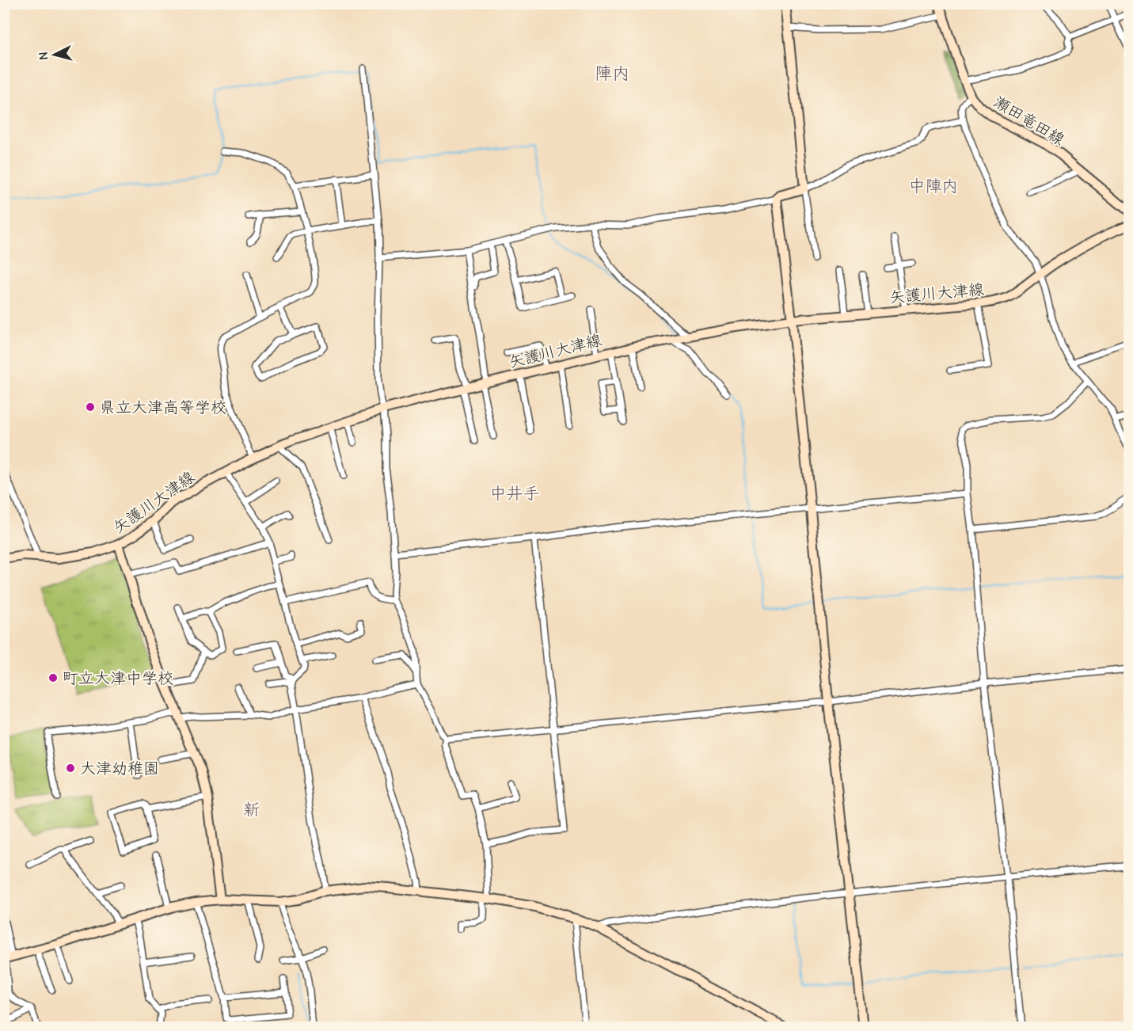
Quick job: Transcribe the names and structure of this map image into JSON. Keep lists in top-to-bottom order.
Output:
{
  "streets": {
    "street": ["瀬田竜田線", "矢護川大津線"]
  },
  "districts": [
    "陣内",
    "中陣内",
    "中井手",
    "新"
  ],
  "places": ["県立大津高等学校", "町立大津中学校", "大津幼稚園"],
  "north": "left"
}
